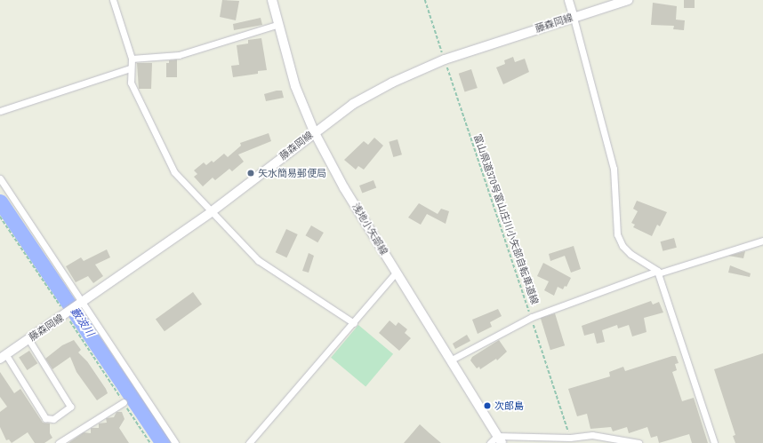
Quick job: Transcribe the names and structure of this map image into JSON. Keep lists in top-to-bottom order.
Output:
{
  "streets": {
    "main road": ["藤森岡線", "浅地小矢部線"],
    "path": ["富山県道370号富山庄川小矢部自転車道線"]
  },
  "crossings": [
    ["藤森岡線", "富山県道370号富山庄川小矢部自転車道線"],
    ["藤森岡線", "浅地小矢部線"]
  ],
  "water": ["藪波川"],
  "places": ["矢水簡易郵便局", "次郎島"]
}
